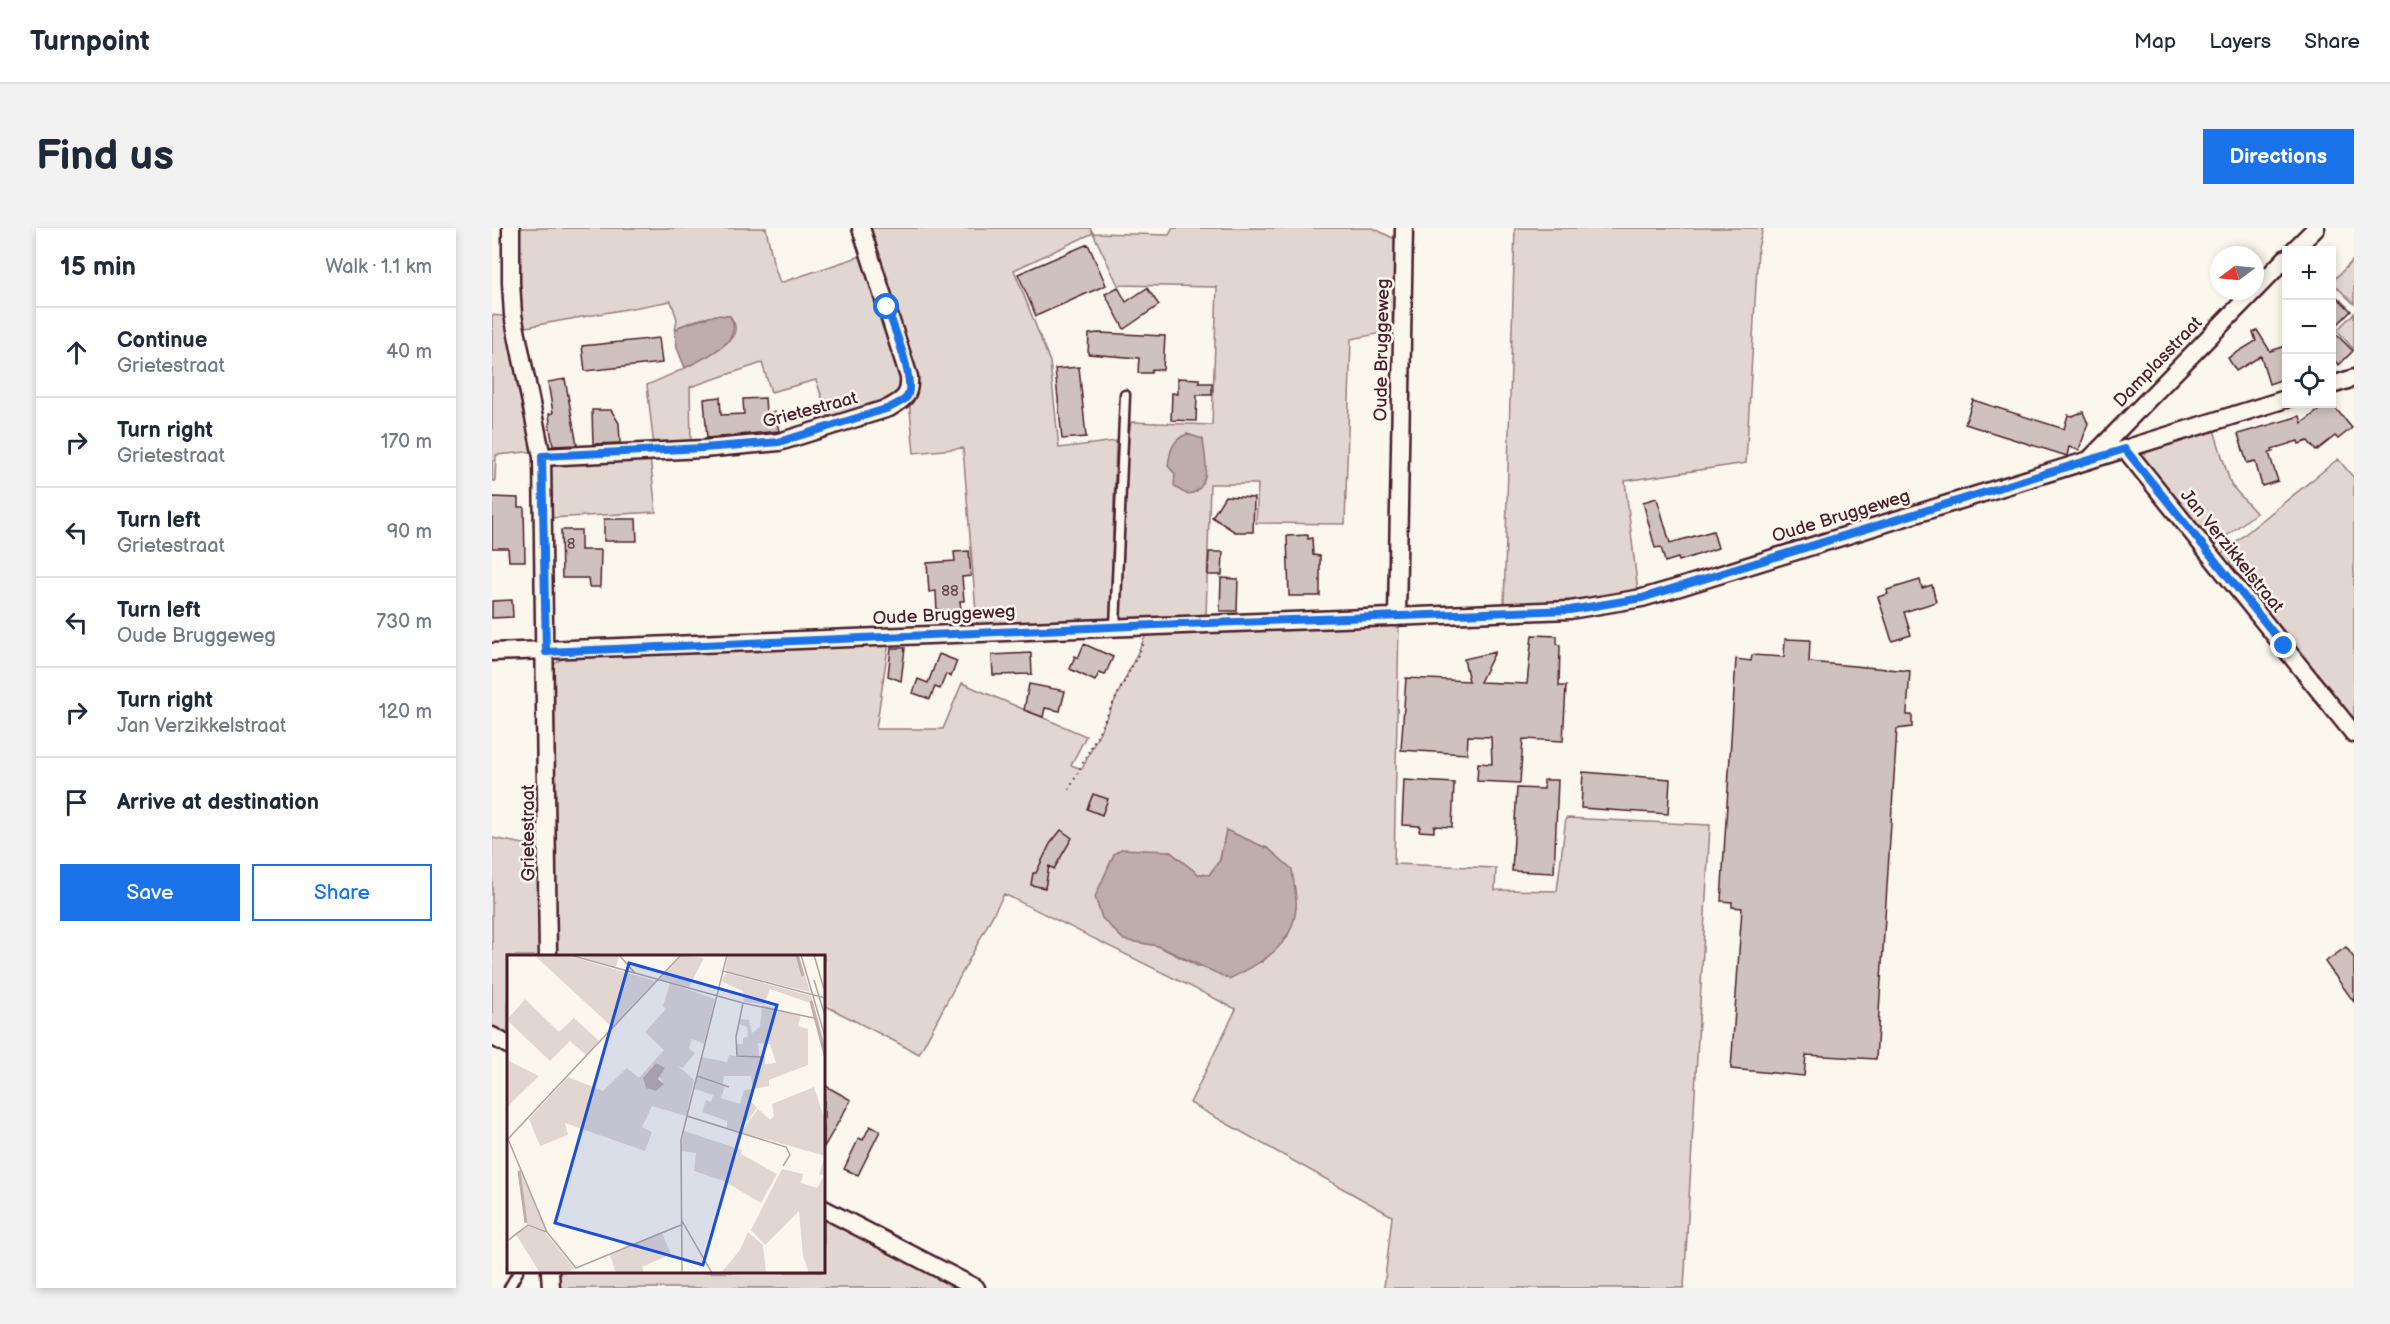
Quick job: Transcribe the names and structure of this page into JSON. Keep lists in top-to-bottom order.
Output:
{
  "streets": {
    "street": [
      "Oude Bruggeweg",
      "Damplasstraat",
      "Grietestraat",
      "Jan Verzikkelstraat"
    ]
  },
  "crossings": [
    ["Oude Bruggeweg", "Damplasstraat"],
    ["Oude Bruggeweg", "Grietestraat"],
    ["Oude Bruggeweg", "Jan Verzikkelstraat"]
  ],
  "house_numbers": ["8", "88"],
  "north": "left",
  "page": {
    "header": "Turnpoint",
    "nav": ["Map", "Layers", "Share"],
    "buttons": [
      "Directions",
      ["Save", "Share"]
    ],
    "title": "Find us",
    "heading": ["15 min", "Walk · 1.1 km"],
    "map_buttons": ["+", "−"],
    "list": [
      ["Continue", "Grietestraat", "40 m"],
      ["Turn right", "Grietestraat", "170 m"],
      ["Turn left", "Grietestraat", "90 m"],
      ["Turn left", "Oude Bruggeweg", "730 m"],
      ["Turn right", "Jan Verzikkelstraat", "120 m"],
      "Arrive at destination"
    ]
  }
}
